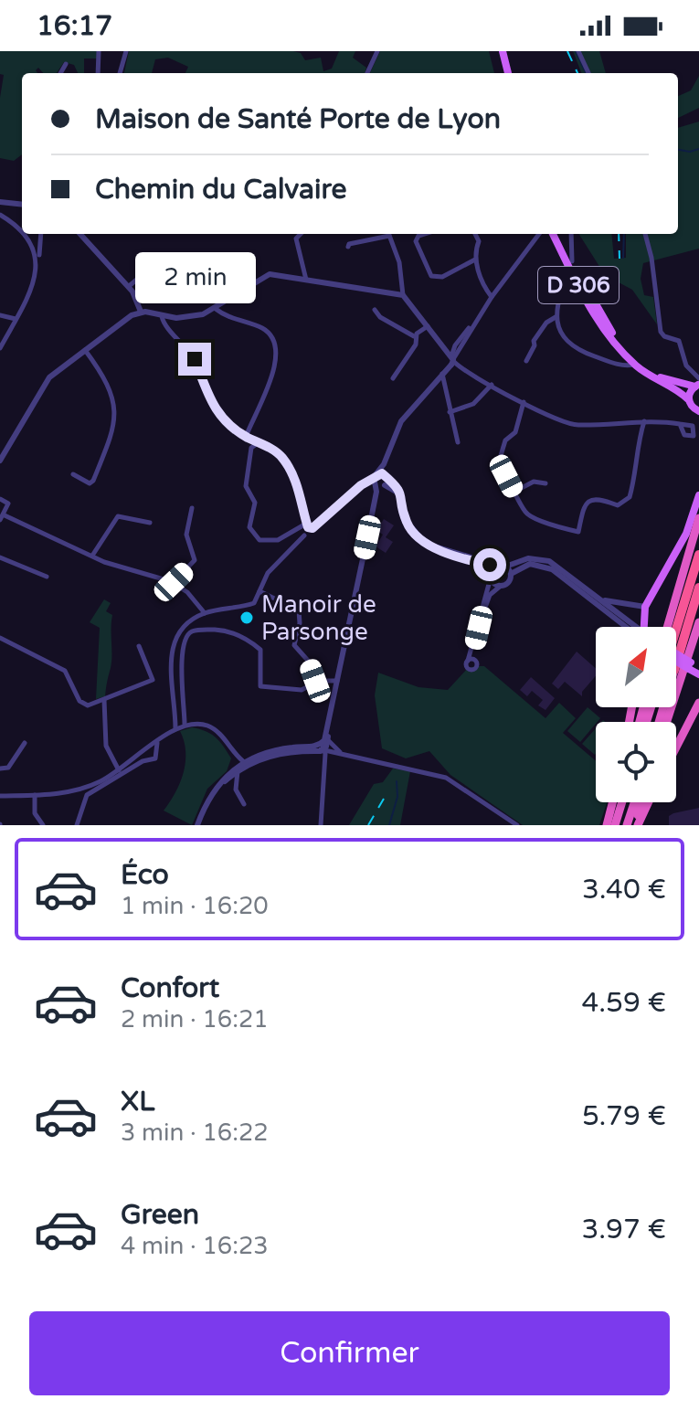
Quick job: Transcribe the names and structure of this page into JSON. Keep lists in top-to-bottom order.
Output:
{
  "streets": {
    "main road": ["D 306"]
  },
  "places": ["Manoir de Parsonge"],
  "north": "top right",
  "page": {
    "status": "16:17",
    "banner": ["Maison de Santé Porte de Lyon", "Chemin du Calvaire"],
    "bubble": "2 min",
    "list": [
      {
        "name": "Éco",
        "note": "1 min · 16:20",
        "value": "3.40 €"
      },
      {
        "name": "Confort",
        "note": "2 min · 16:21",
        "value": "4.59 €"
      },
      {
        "name": "XL",
        "note": "3 min · 16:22",
        "value": "5.79 €"
      },
      {
        "name": "Green",
        "note": "4 min · 16:23",
        "value": "3.97 €"
      }
    ],
    "buttons": "Confirmer"
  }
}
